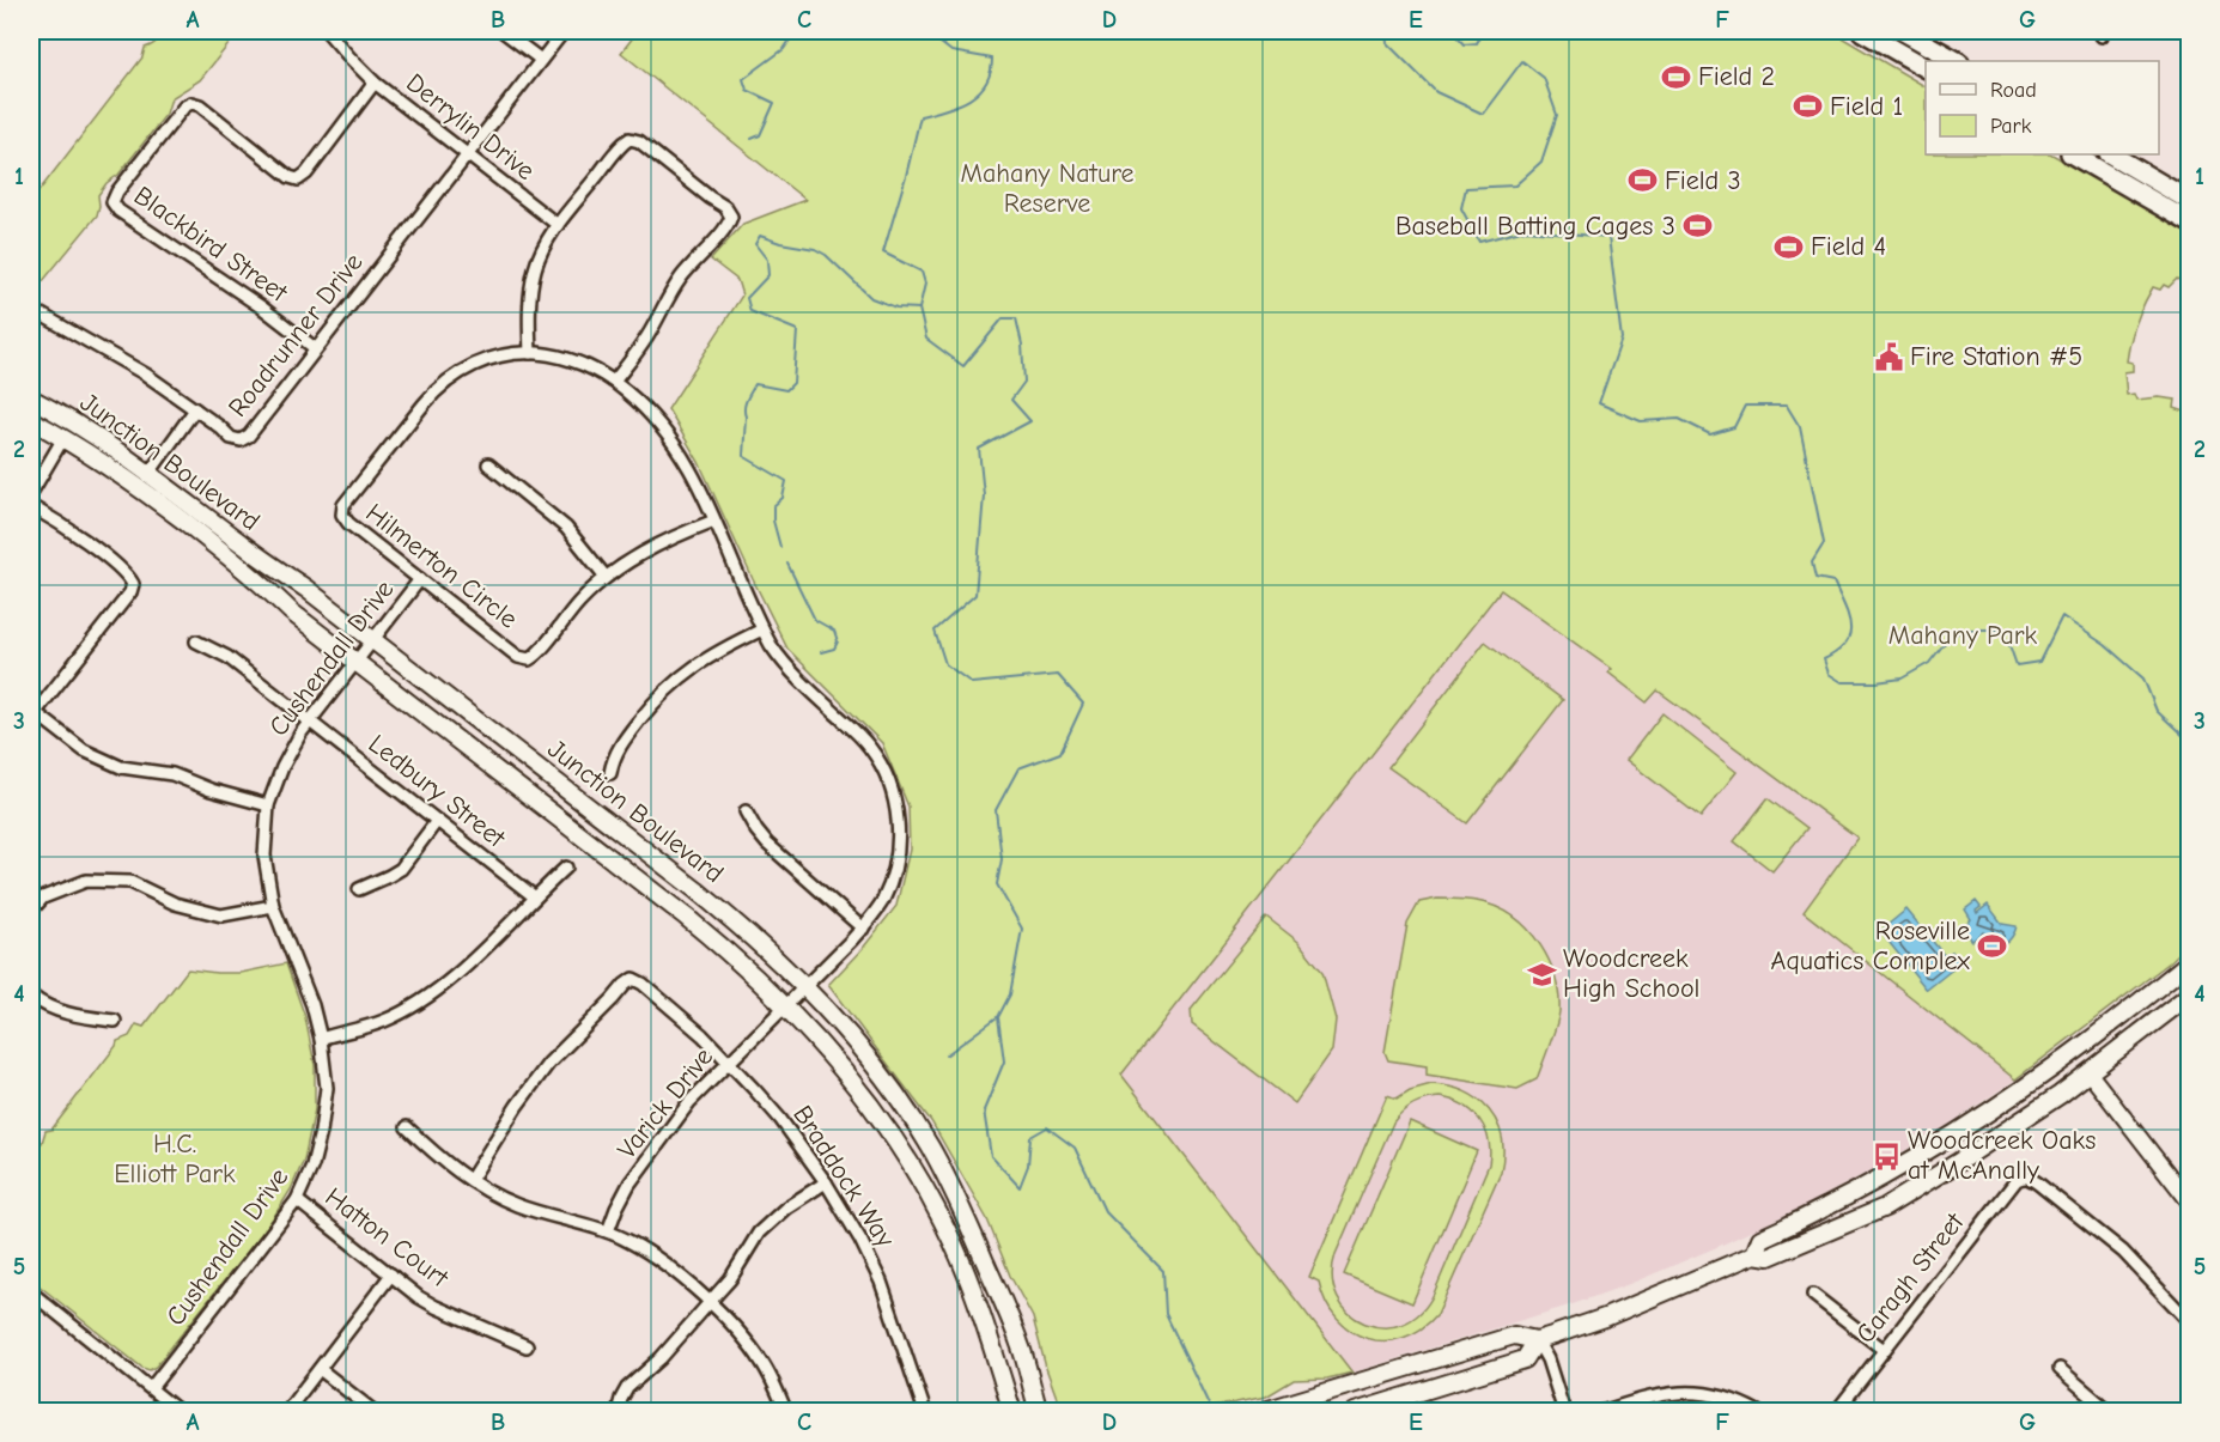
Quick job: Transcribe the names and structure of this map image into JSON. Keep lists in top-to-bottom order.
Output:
{
  "streets": {
    "main road": ["Junction Boulevard"],
    "street": [
      "Derrylin Drive",
      "Blackbird Street",
      "Roadrunner Drive",
      "Hilmerton Circle",
      "Cushendall Drive",
      "Ledbury Street",
      "Varick Drive",
      "Braddock Way",
      "Hatton Court",
      "Caragh Street"
    ]
  },
  "crossings": [
    ["Derrylin Drive", "Blackbird Street"],
    ["Derrylin Drive", "Roadrunner Drive"],
    ["Blackbird Street", "Roadrunner Drive"],
    ["Junction Boulevard", "Cushendall Drive"],
    ["Junction Boulevard", "Varick Drive"],
    ["Hilmerton Circle", "Cushendall Drive"],
    ["Hilmerton Circle", "Varick Drive"],
    ["Cushendall Drive", "Ledbury Street"],
    ["Cushendall Drive", "Hatton Court"],
    ["Varick Drive", "Braddock Way"]
  ],
  "parks": ["Mahany Nature Reserve", "Mahany Park", "H.C. Elliott Park"],
  "places": {
    "sports": [
      "Field 2",
      "Field 1",
      "Field 3",
      "Baseball Batting Cages 3",
      "Field 4",
      "Roseville Aquatics Complex"
    ],
    "public building": ["Fire Station #5"],
    "school or university": ["Woodcreek High School"],
    "bus stop": ["Woodcreek Oaks at McAnally"]
  },
  "legend": ["Road", "Park"],
  "grid": {
    "columns": [
      "A",
      "B",
      "C",
      "D",
      "E",
      "F",
      "G"
    ],
    "rows": [
      "1",
      "2",
      "3",
      "4",
      "5"
    ]
  }
}
